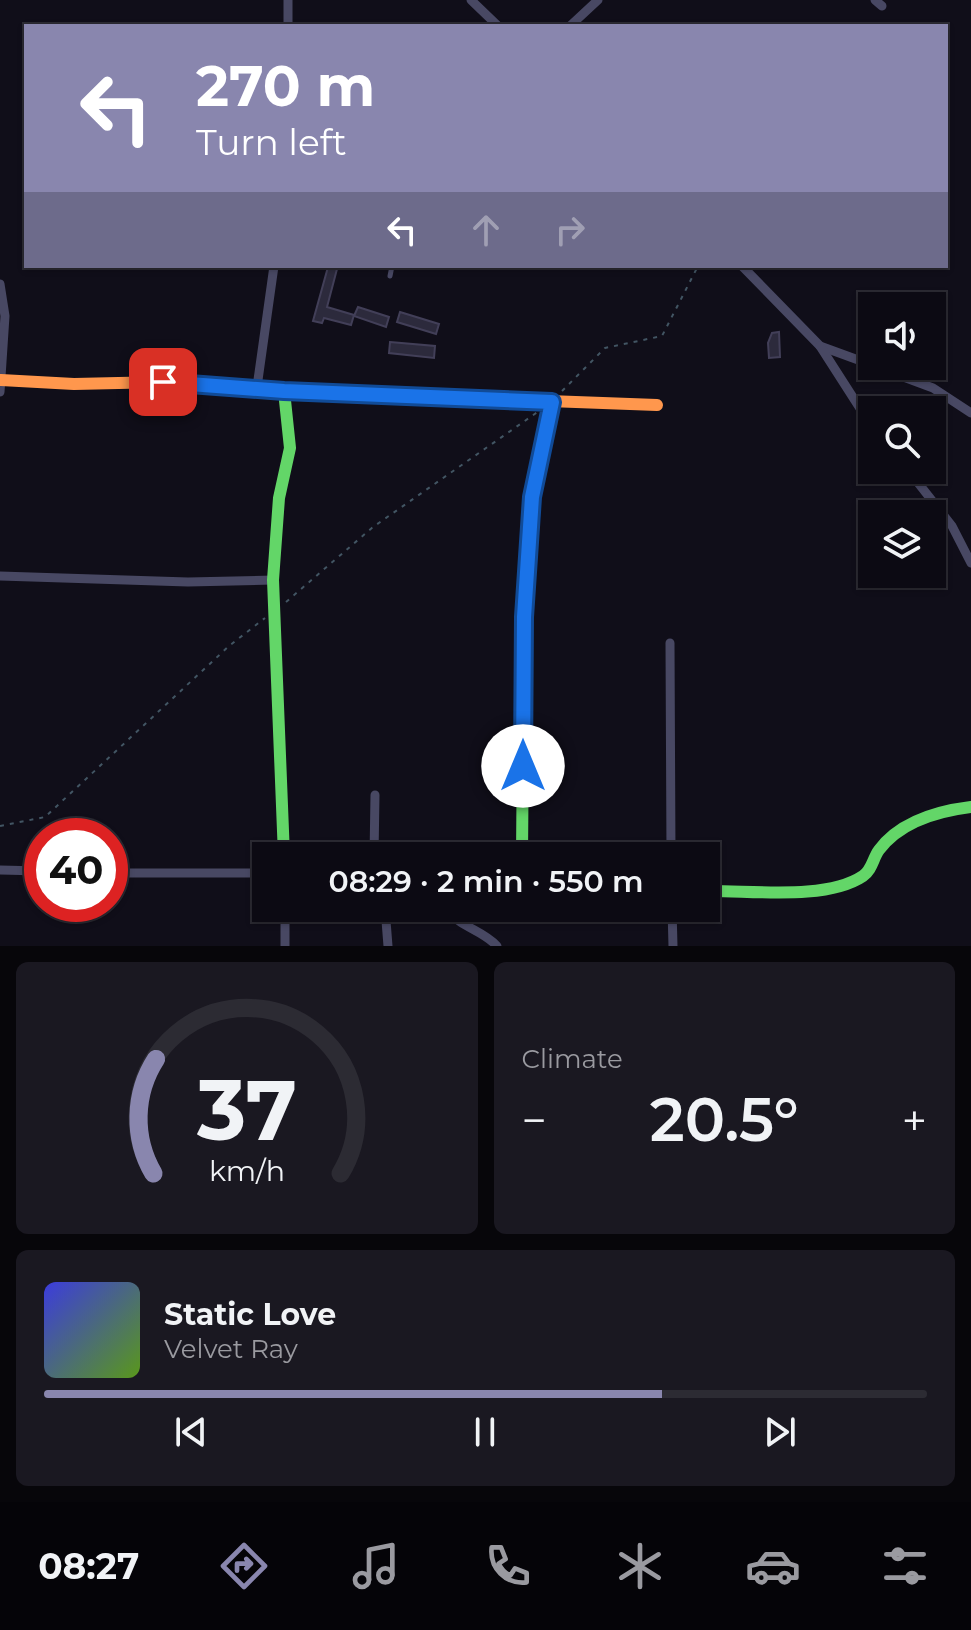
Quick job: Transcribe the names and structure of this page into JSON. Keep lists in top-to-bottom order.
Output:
{
  "page": {
    "turn": ["270 m", "Turn left"],
    "limit": "40",
    "trip": "08:29 · 2 min · 550 m",
    "tile": "Climate",
    "heat": ["−", "20.5°", "+"],
    "song": ["Static Love", "Velvet Ray"],
    "tabs": "08:27",
    "gauge": ["37", "km/h"]
  }
}
